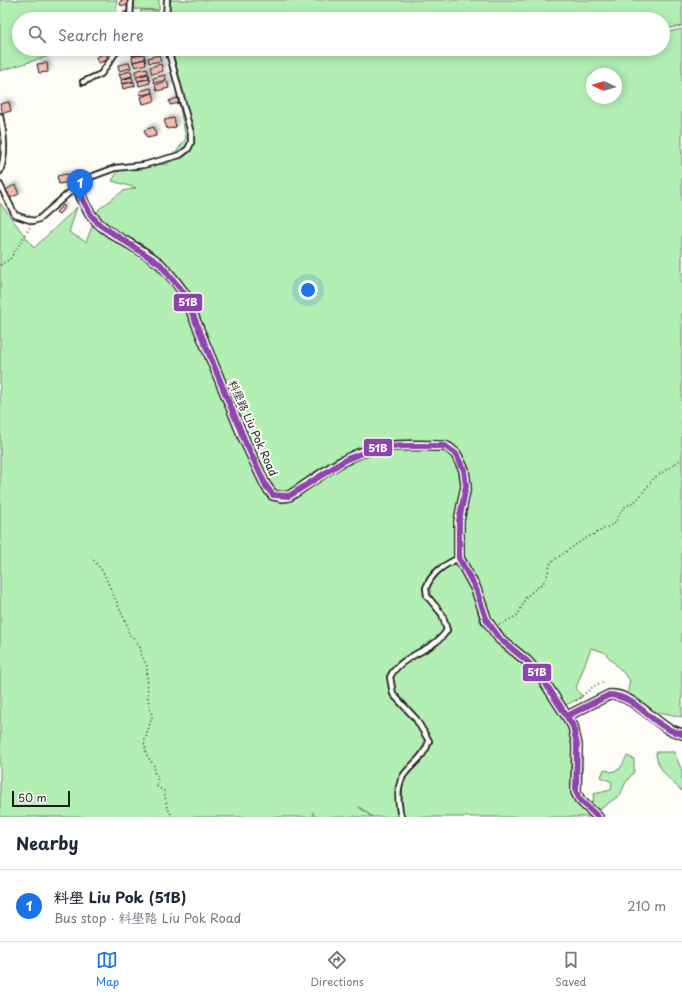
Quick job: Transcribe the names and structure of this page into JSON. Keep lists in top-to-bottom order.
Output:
{
  "streets": {
    "street": ["料壆路 Liu Pok Road"]
  },
  "lines": ["transit line 51B"],
  "scale_bar": "50 m",
  "north": "left",
  "page": {
    "search": "Search here",
    "pins": "1",
    "scale": "50 m",
    "heading": "Nearby",
    "list": [
      {
        "mark": "1",
        "name": "料壆 Liu Pok (51B)",
        "note": "Bus stop · 料壆路 Liu Pok Road",
        "value": "210 m"
      }
    ],
    "nav": ["Map", "Directions", "Saved"]
  }
}
